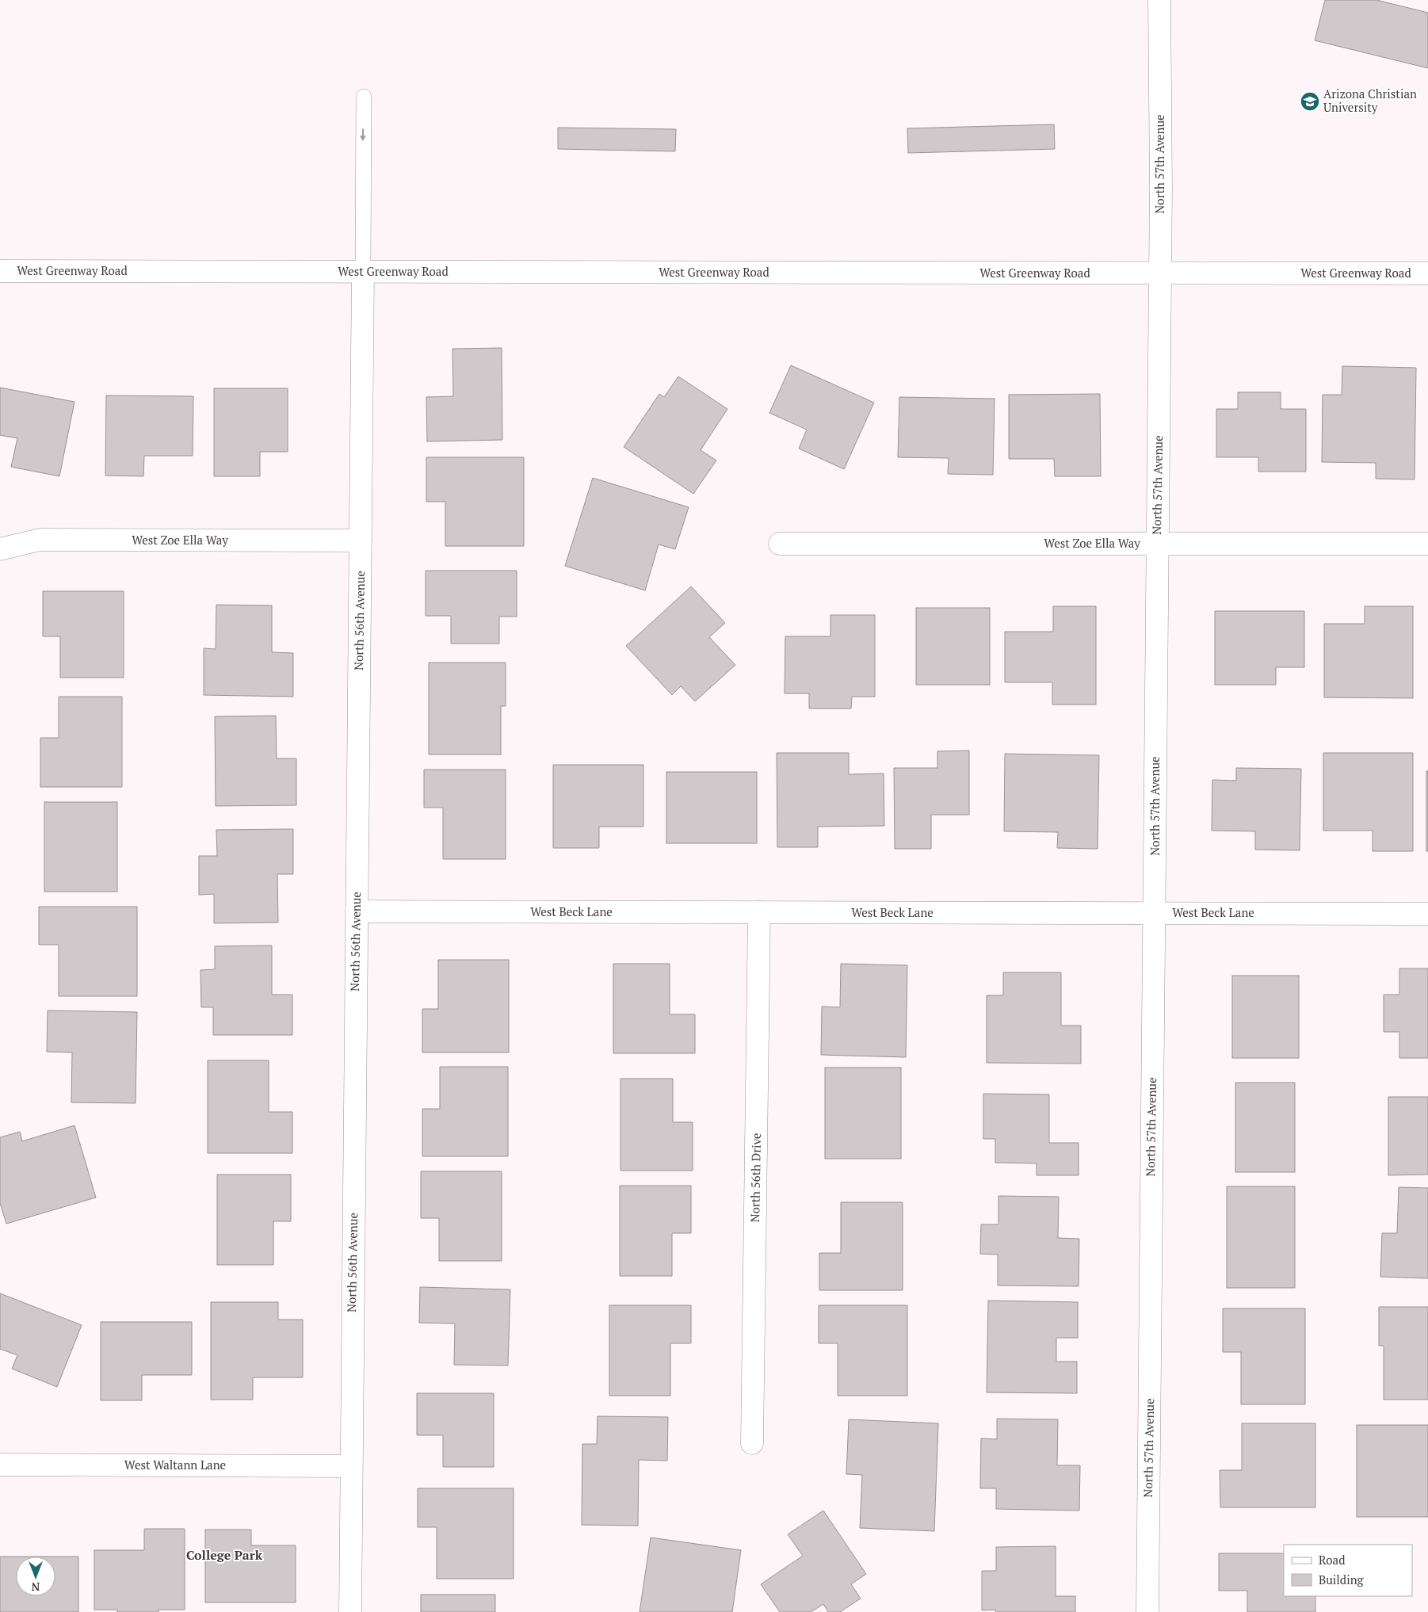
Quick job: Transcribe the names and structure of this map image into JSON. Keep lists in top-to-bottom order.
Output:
{
  "streets": {
    "street": [
      "North 57th Avenue",
      "West Greenway Road",
      "West Zoe Ella Way",
      "North 56th Avenue",
      "West Beck Lane",
      "North 56th Drive",
      "West Waltann Lane"
    ]
  },
  "crossings": [
    ["North 57th Avenue", "West Greenway Road"],
    ["North 57th Avenue", "West Zoe Ella Way"],
    ["North 57th Avenue", "West Beck Lane"],
    ["West Greenway Road", "North 56th Avenue"],
    ["West Zoe Ella Way", "North 56th Avenue"],
    ["North 56th Avenue", "West Beck Lane"],
    ["North 56th Avenue", "West Waltann Lane"],
    ["West Beck Lane", "North 56th Drive"]
  ],
  "districts": ["College Park"],
  "places": {
    "school or university": ["Arizona Christian University"]
  },
  "legend": ["Road", "Building"],
  "north": "bottom"
}
